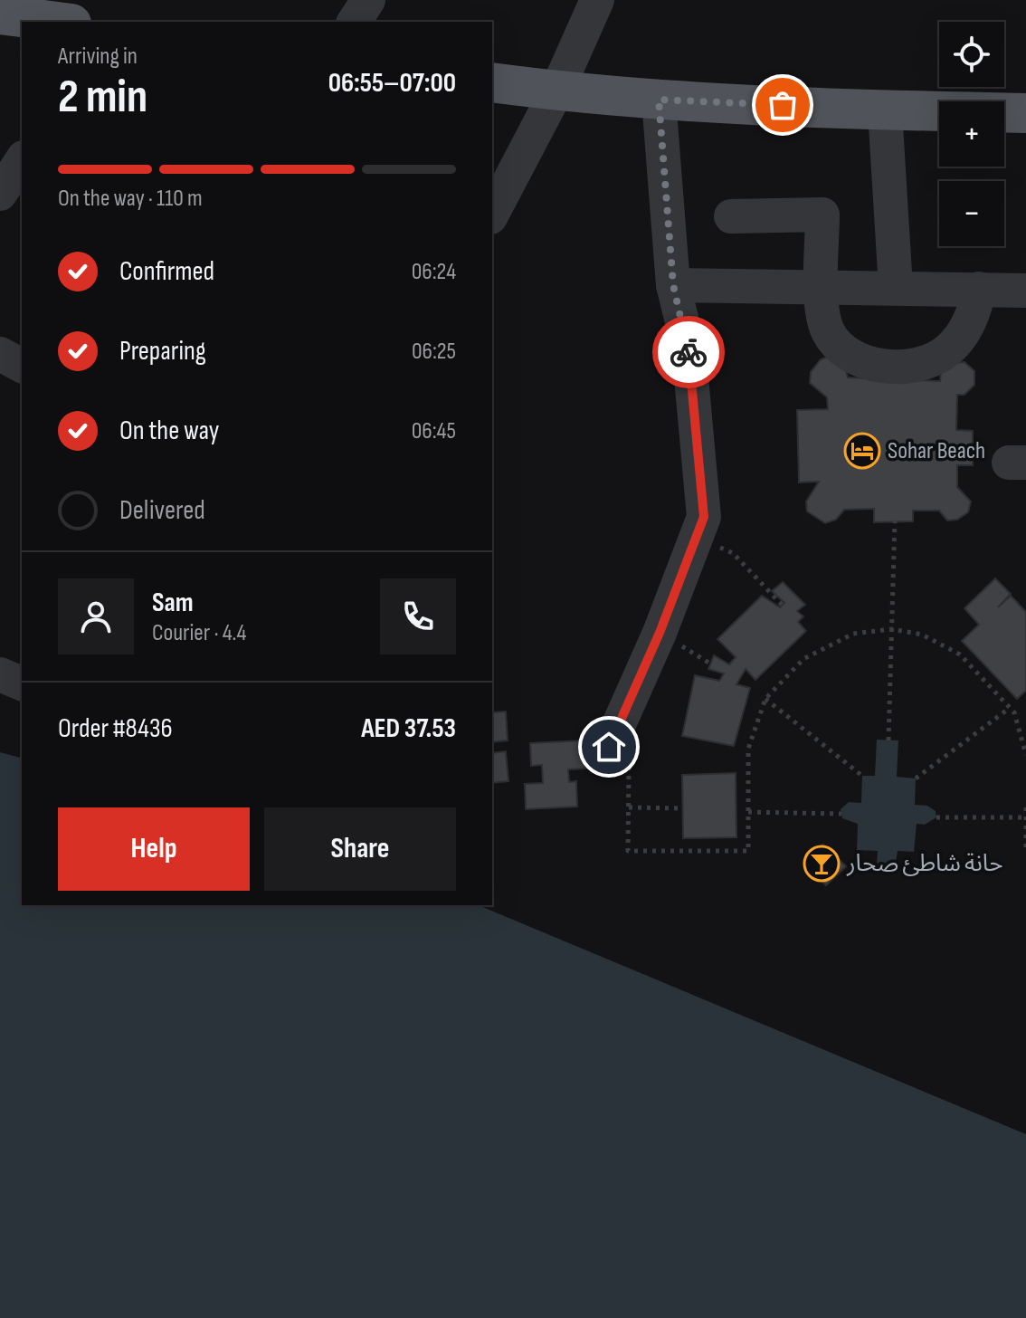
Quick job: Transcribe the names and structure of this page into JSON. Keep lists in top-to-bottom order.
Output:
{
  "places": {
    "hotel": ["Sohar Beach"],
    "bar": ["حانة شاطئ صحار"]
  },
  "page": {
    "map_buttons": ["+", "−"],
    "heading": ["2 min", "Arriving in", "06:55–07:00"],
    "panel": [
      "Sam",
      "Courier · 4.4",
      "Order #8436",
      "AED 37.53"
    ],
    "bar": "On the way · 110 m",
    "list": [
      ["Confirmed", "06:24"],
      ["Preparing", "06:25"],
      ["On the way", "06:45"],
      "Delivered"
    ],
    "buttons": ["Help", "Share"]
  }
}
